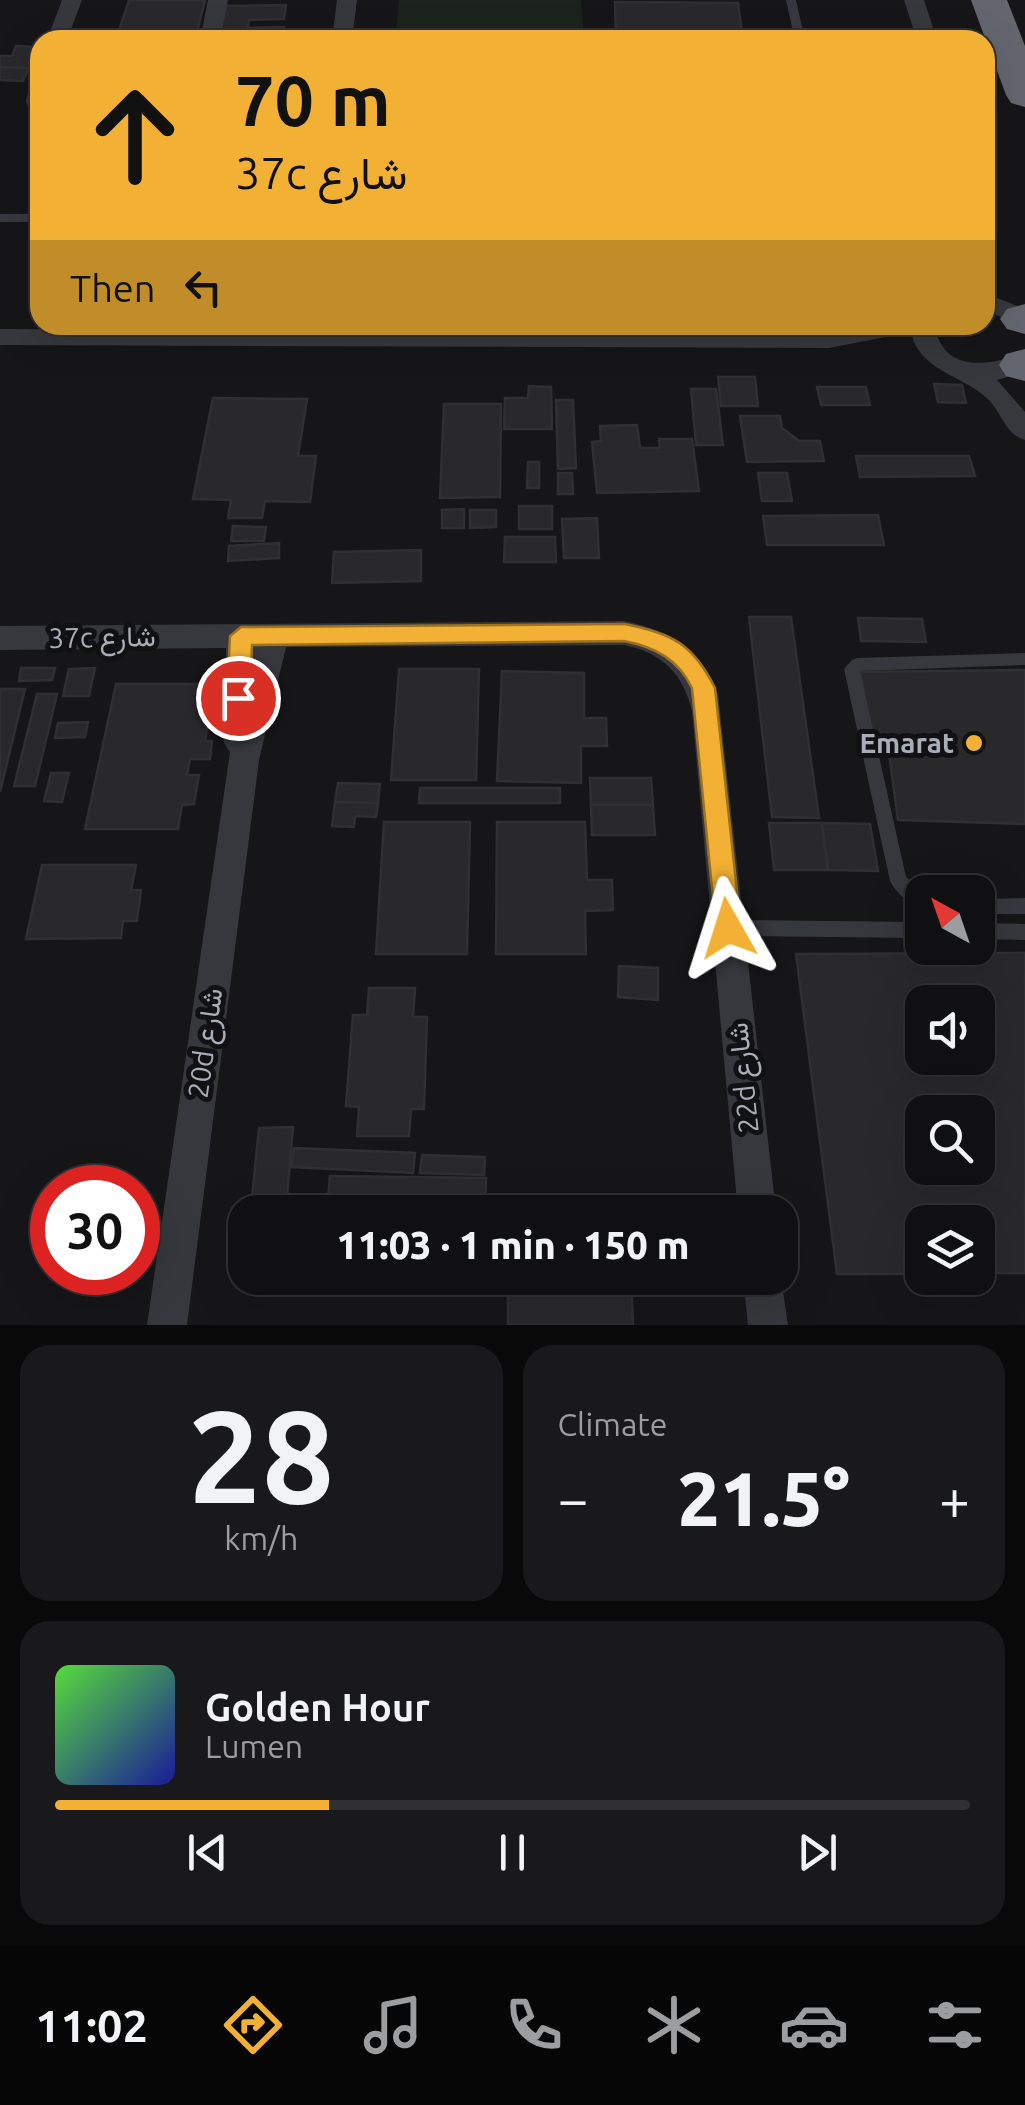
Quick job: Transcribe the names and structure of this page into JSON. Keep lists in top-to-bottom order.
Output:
{
  "streets": {
    "street": ["37c شارع", "20d شارع", "22d شارع"]
  },
  "crossings": [
    ["37c شارع", "20d شارع"],
    ["37c شارع", "22d شارع"]
  ],
  "places": ["Emarat"],
  "north": "top left",
  "page": {
    "turn": ["70 m", "37c شارع"],
    "then": "Then",
    "limit": "30",
    "trip": "11:03 · 1 min · 150 m",
    "tile": [
      ["28", "km/h"],
      "Climate"
    ],
    "heat": ["−", "21.5°", "+"],
    "song": ["Golden Hour", "Lumen"],
    "tabs": "11:02"
  }
}
